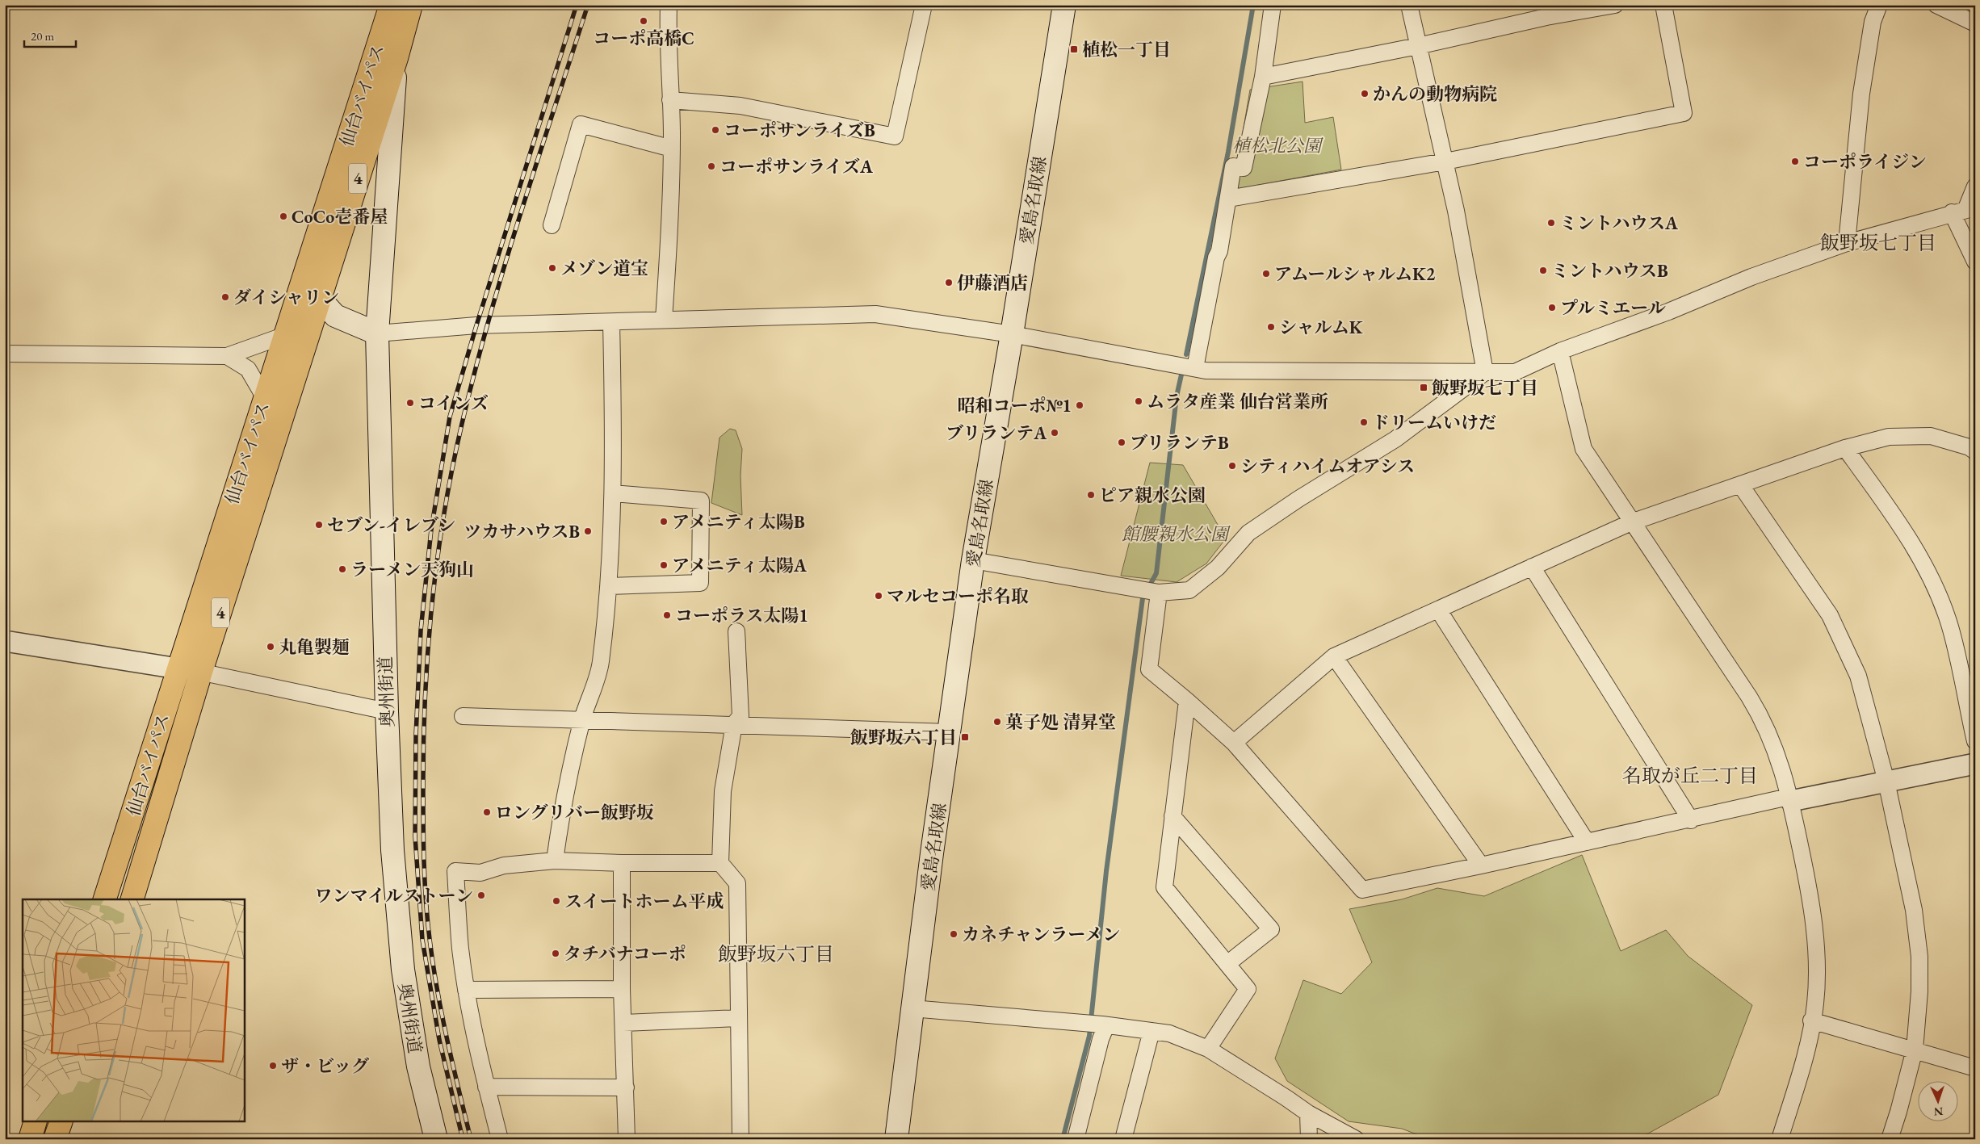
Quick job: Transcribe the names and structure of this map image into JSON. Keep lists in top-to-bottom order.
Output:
{
  "streets": {
    "highway": ["仙台バイパス", "4"],
    "main road": ["愛島名取線", "奥州街道"]
  },
  "crossings": [
    ["仙台バイパス", "奥州街道"]
  ],
  "districts": ["飯野坂七丁目", "名取が丘二丁目", "飯野坂六丁目"],
  "parks": ["植松北公園", "館腰親水公園"],
  "places": {
    "other": [
      "コーポ高橋C",
      "かんの動物病院",
      "コーポサンライズB",
      "コーポライジン",
      "コーポサンライズA",
      "CoCo壱番屋",
      "ミントハウスA",
      "メゾン道宝",
      "ミントハウスB",
      "アムールシャルムK2",
      "伊藤酒店",
      "ダイシャリン",
      "プルミエール",
      "シャルムK",
      "ムラタ産業 仙台営業所",
      "コインズ",
      "昭和コーポ№1",
      "ドリームいけだ",
      "ブリランテA",
      "ブリランテB",
      "シティハイムオアシス",
      "ピア親水公園",
      "アメニティ太陽B",
      "セブン-イレブン",
      "ツカサハウスB",
      "アメニティ太陽A",
      "ラーメン天狗山",
      "マルセコーポ名取",
      "コーポラス太陽1",
      "丸亀製麺",
      "菓子処 清昇堂",
      "ロングリバー飯野坂",
      "ワンマイルストーン",
      "スイートホーム平成",
      "カネチャンラーメン",
      "タチバナコーポ",
      "ザ・ビッグ"
    ],
    "transit": ["植松一丁目", "飯野坂七丁目", "飯野坂六丁目"]
  },
  "scale_bar": "20 m",
  "north": "bottom"
}
